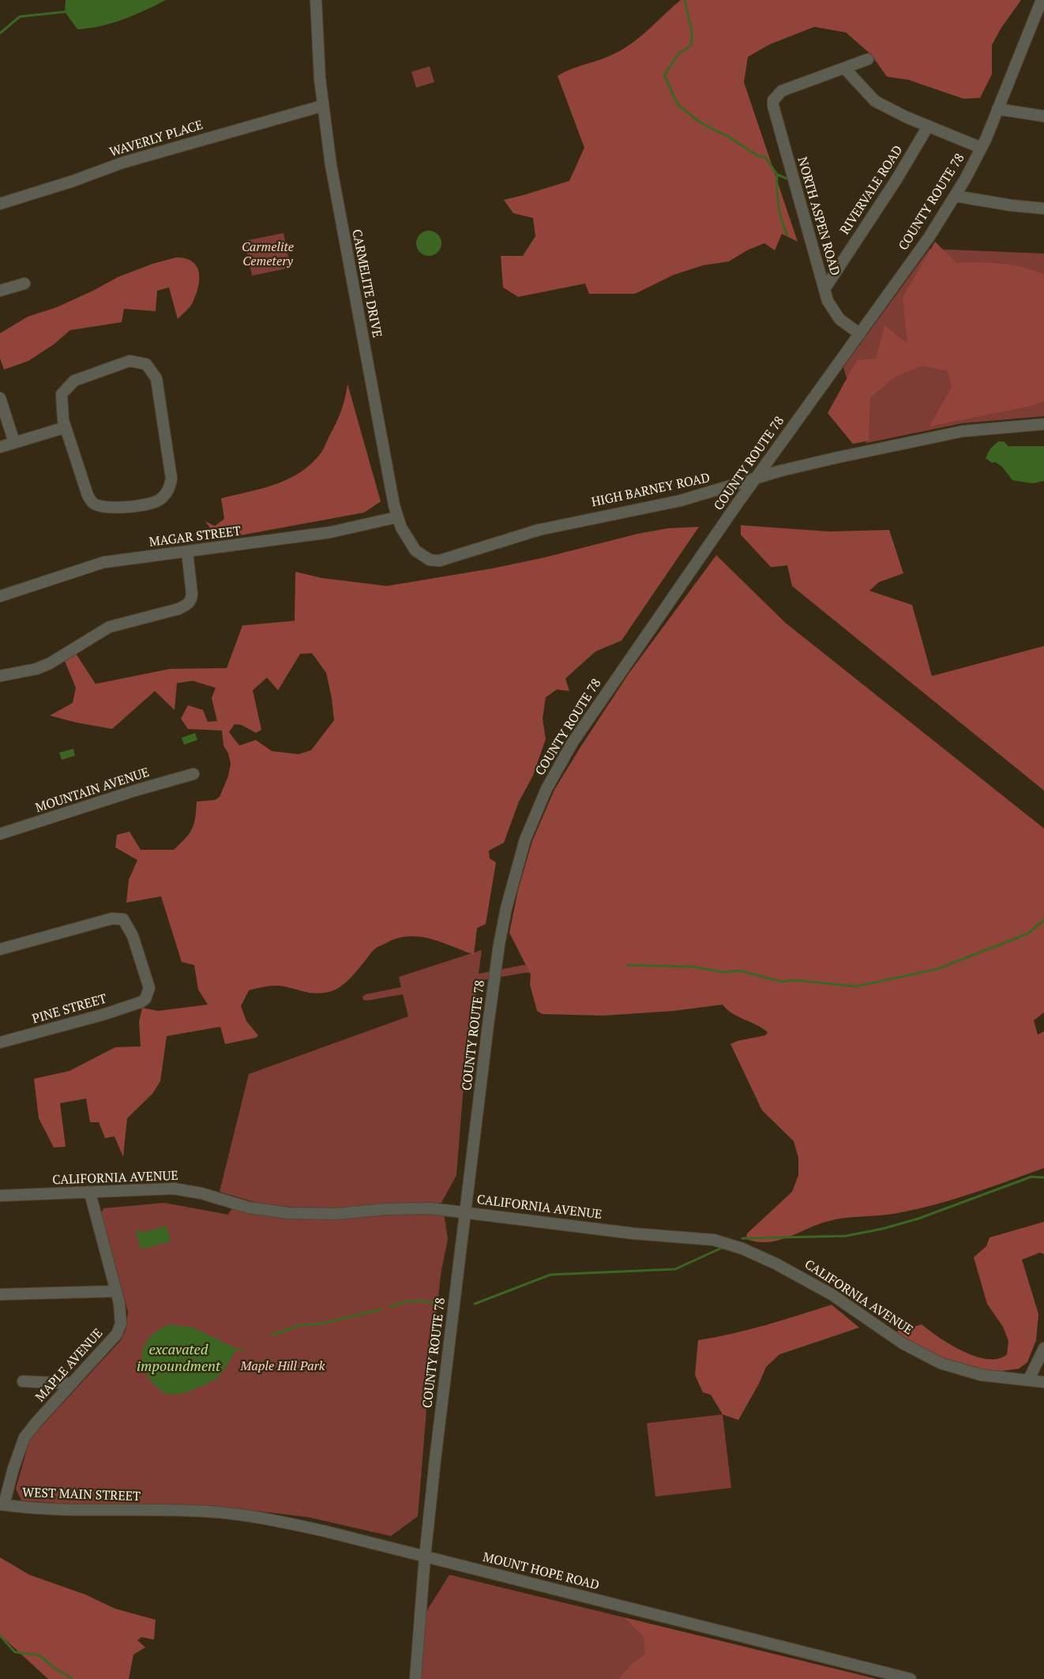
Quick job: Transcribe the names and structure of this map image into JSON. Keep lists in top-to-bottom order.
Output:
{
  "streets": {
    "street": [
      "WAVERLY PLACE",
      "RIVERVALE ROAD",
      "COUNTY ROUTE 78",
      "NORTH ASPEN ROAD",
      "CARMELITE DRIVE",
      "HIGH BARNEY ROAD",
      "MAGAR STREET",
      "MOUNTAIN AVENUE",
      "PINE STREET",
      "CALIFORNIA AVENUE",
      "MAPLE AVENUE",
      "WEST MAIN STREET",
      "MOUNT HOPE ROAD"
    ]
  },
  "crossings": [
    ["WAVERLY PLACE", "CARMELITE DRIVE"],
    ["RIVERVALE ROAD", "NORTH ASPEN ROAD"],
    ["COUNTY ROUTE 78", "NORTH ASPEN ROAD"],
    ["COUNTY ROUTE 78", "HIGH BARNEY ROAD"],
    ["COUNTY ROUTE 78", "CALIFORNIA AVENUE"],
    ["COUNTY ROUTE 78", "MOUNT HOPE ROAD"],
    ["CARMELITE DRIVE", "HIGH BARNEY ROAD"],
    ["CARMELITE DRIVE", "MAGAR STREET"],
    ["CALIFORNIA AVENUE", "MAPLE AVENUE"],
    ["MAPLE AVENUE", "WEST MAIN STREET"],
    ["WEST MAIN STREET", "MOUNT HOPE ROAD"]
  ],
  "water": ["excavated impoundment"],
  "parks": ["Carmelite Cemetery", "Maple Hill Park"]
}
